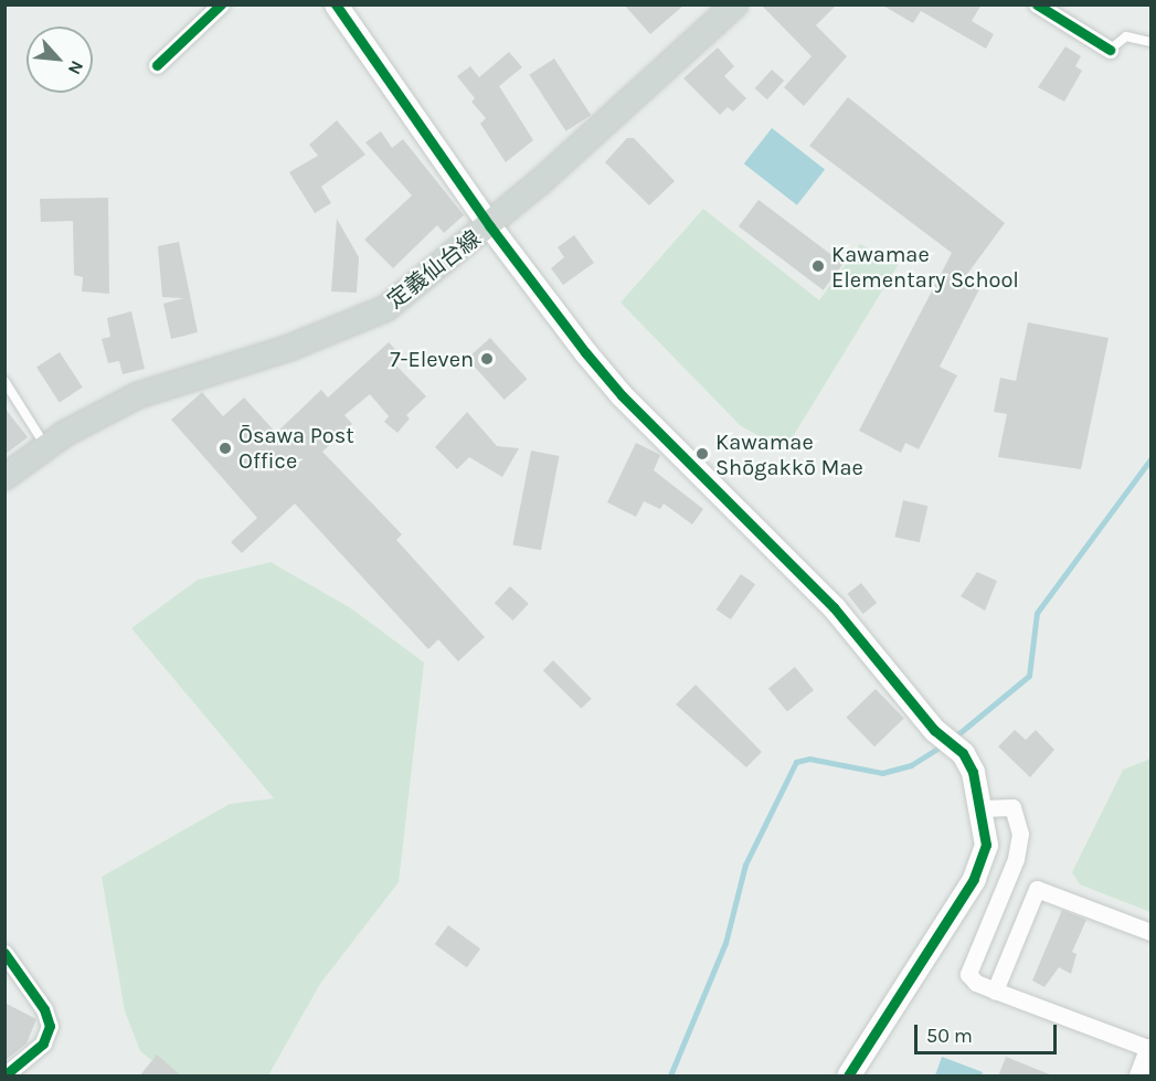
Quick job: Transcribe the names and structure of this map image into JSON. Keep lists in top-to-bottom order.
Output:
{
  "streets": {
    "main road": ["定義仙台線"]
  },
  "places": [
    "Kawamae Elementary School",
    "7-Eleven",
    "Ōsawa Post Office",
    "Kawamae Shōgakkō Mae"
  ],
  "scale_bar": "50 m",
  "north": "bottom right"
}
